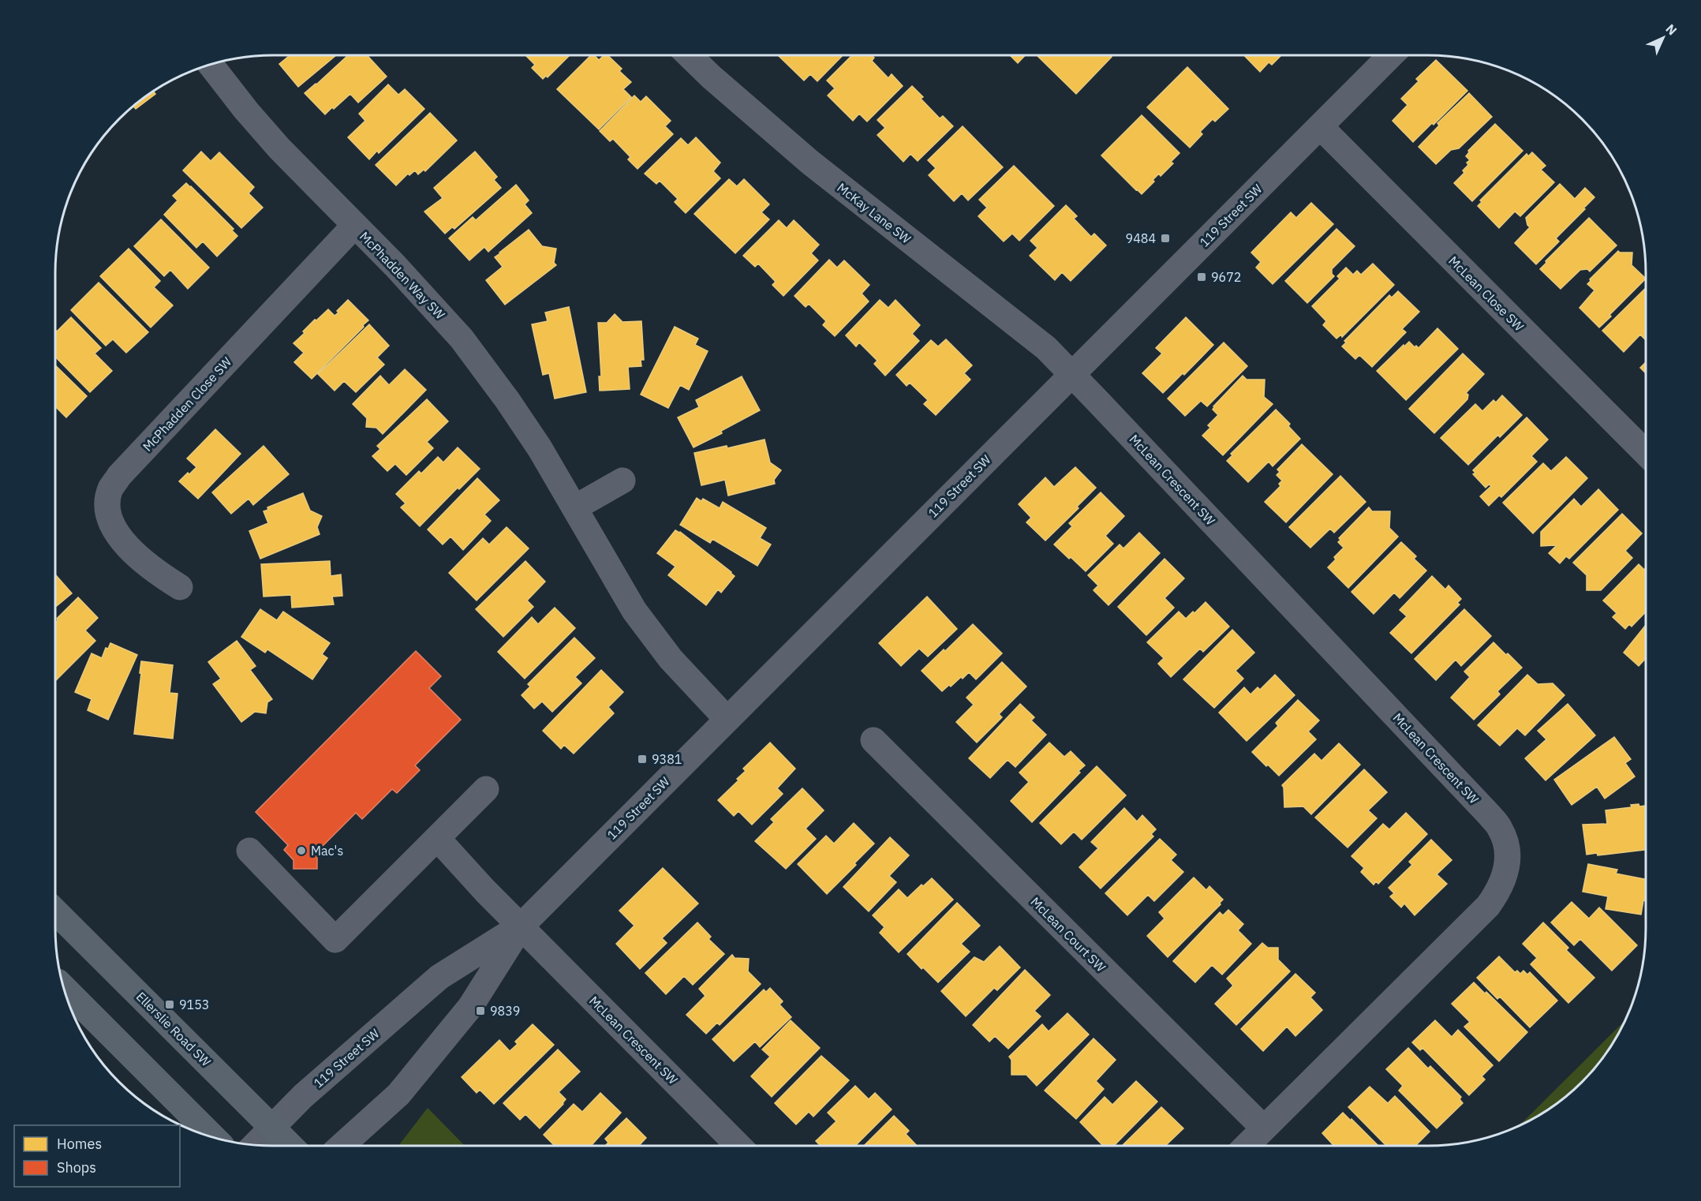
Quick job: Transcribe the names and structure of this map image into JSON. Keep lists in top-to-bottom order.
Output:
{
  "streets": {
    "main road": ["Ellerslie Road SW"],
    "street": [
      "McKay Lane SW",
      "119 Street SW",
      "McPhadden Way SW",
      "McLean Close SW",
      "McPhadden Close SW",
      "McLean Crescent SW",
      "McLean Court SW"
    ]
  },
  "crossings": [
    ["McKay Lane SW", "119 Street SW"],
    ["McKay Lane SW", "McLean Crescent SW"],
    ["119 Street SW", "McPhadden Way SW"],
    ["119 Street SW", "McLean Close SW"],
    ["119 Street SW", "McLean Crescent SW"],
    ["119 Street SW", "Ellerslie Road SW"],
    ["McPhadden Way SW", "McPhadden Close SW"],
    ["McLean Crescent SW", "McLean Court SW"]
  ],
  "places": {
    "transit": [
      "9484",
      "9672",
      "9381",
      "9153",
      "9839"
    ],
    "other": ["Mac's"]
  },
  "legend": ["Homes", "Shops"],
  "north": "top right"
}
